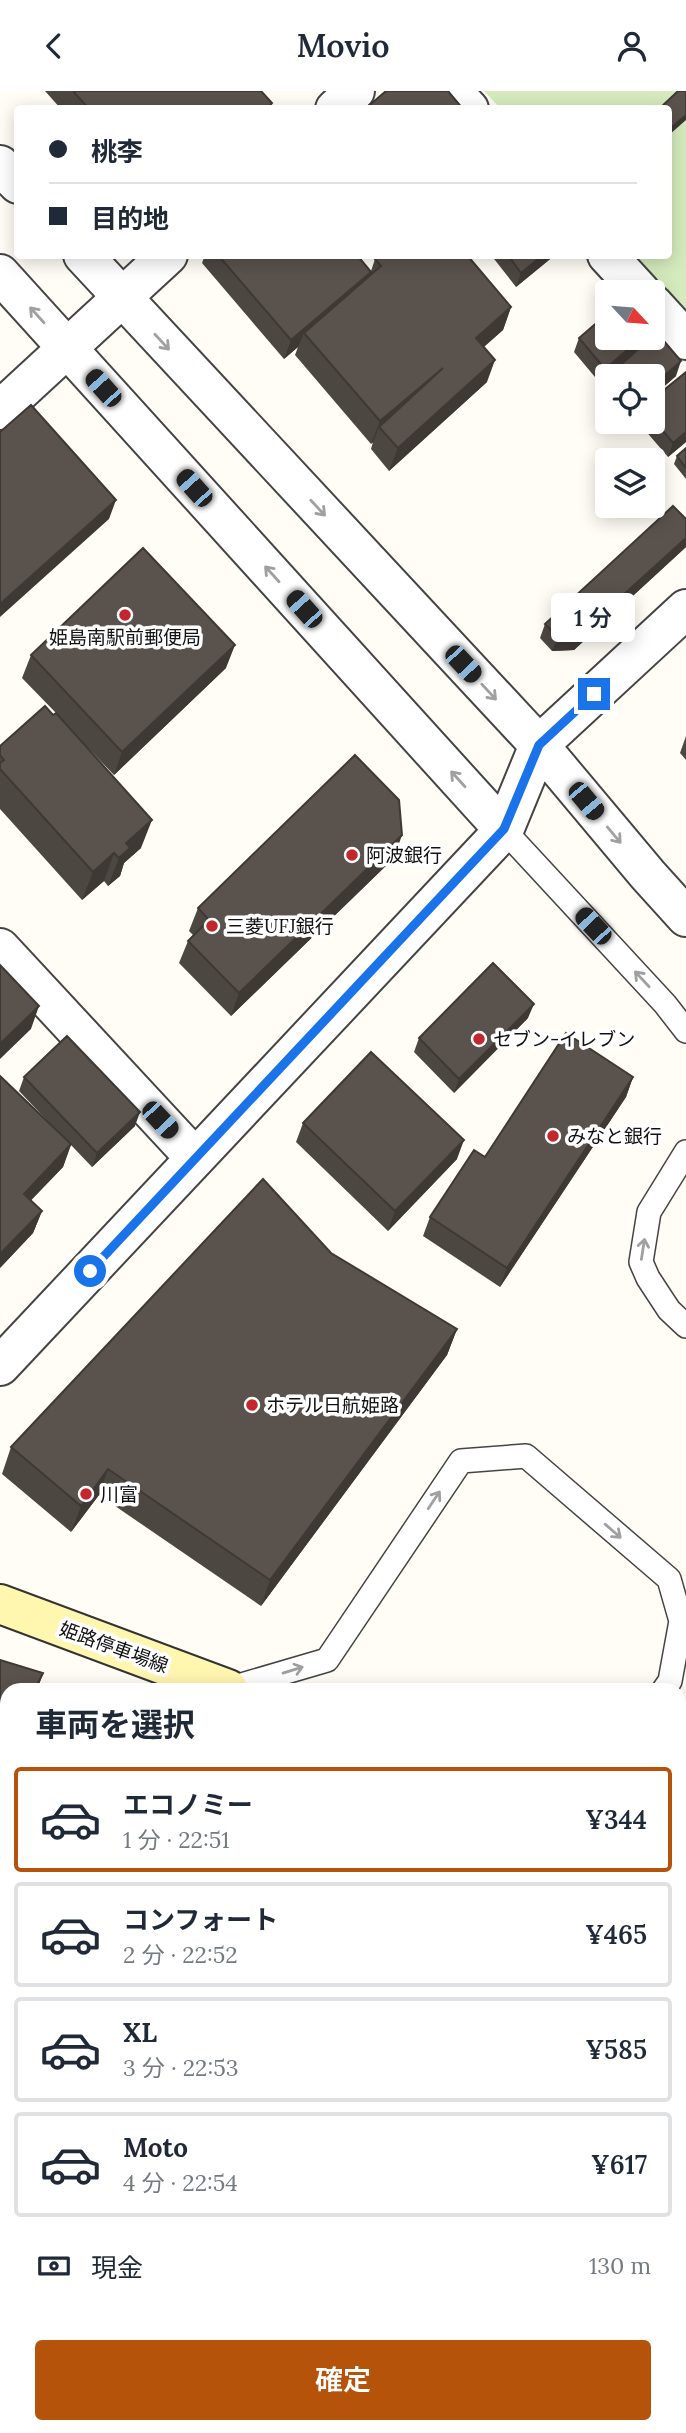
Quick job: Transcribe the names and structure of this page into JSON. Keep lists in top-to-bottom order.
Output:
{
  "streets": {
    "main road": ["姫路停車場線"]
  },
  "places": [
    "姫島南駅前郵便局",
    "阿波銀行",
    "三菱UFJ銀行",
    "セブン-イレブン",
    "みなと銀行",
    "ホテル日航姫路",
    "川富"
  ],
  "north": "bottom right",
  "page": {
    "header": "Movio",
    "banner": ["桃李", "目的地"],
    "bubble": "1 分",
    "heading": "車両を選択",
    "list": [
      {
        "name": "エコノミー",
        "note": "1 分 · 22:51",
        "value": "¥344"
      },
      {
        "name": "コンフォート",
        "note": "2 分 · 22:52",
        "value": "¥465"
      },
      {
        "name": "XL",
        "note": "3 分 · 22:53",
        "value": "¥585"
      },
      {
        "name": "Moto",
        "note": "4 分 · 22:54",
        "value": "¥617"
      }
    ],
    "pay": ["現金", "130 m"],
    "buttons": "確定"
  }
}
